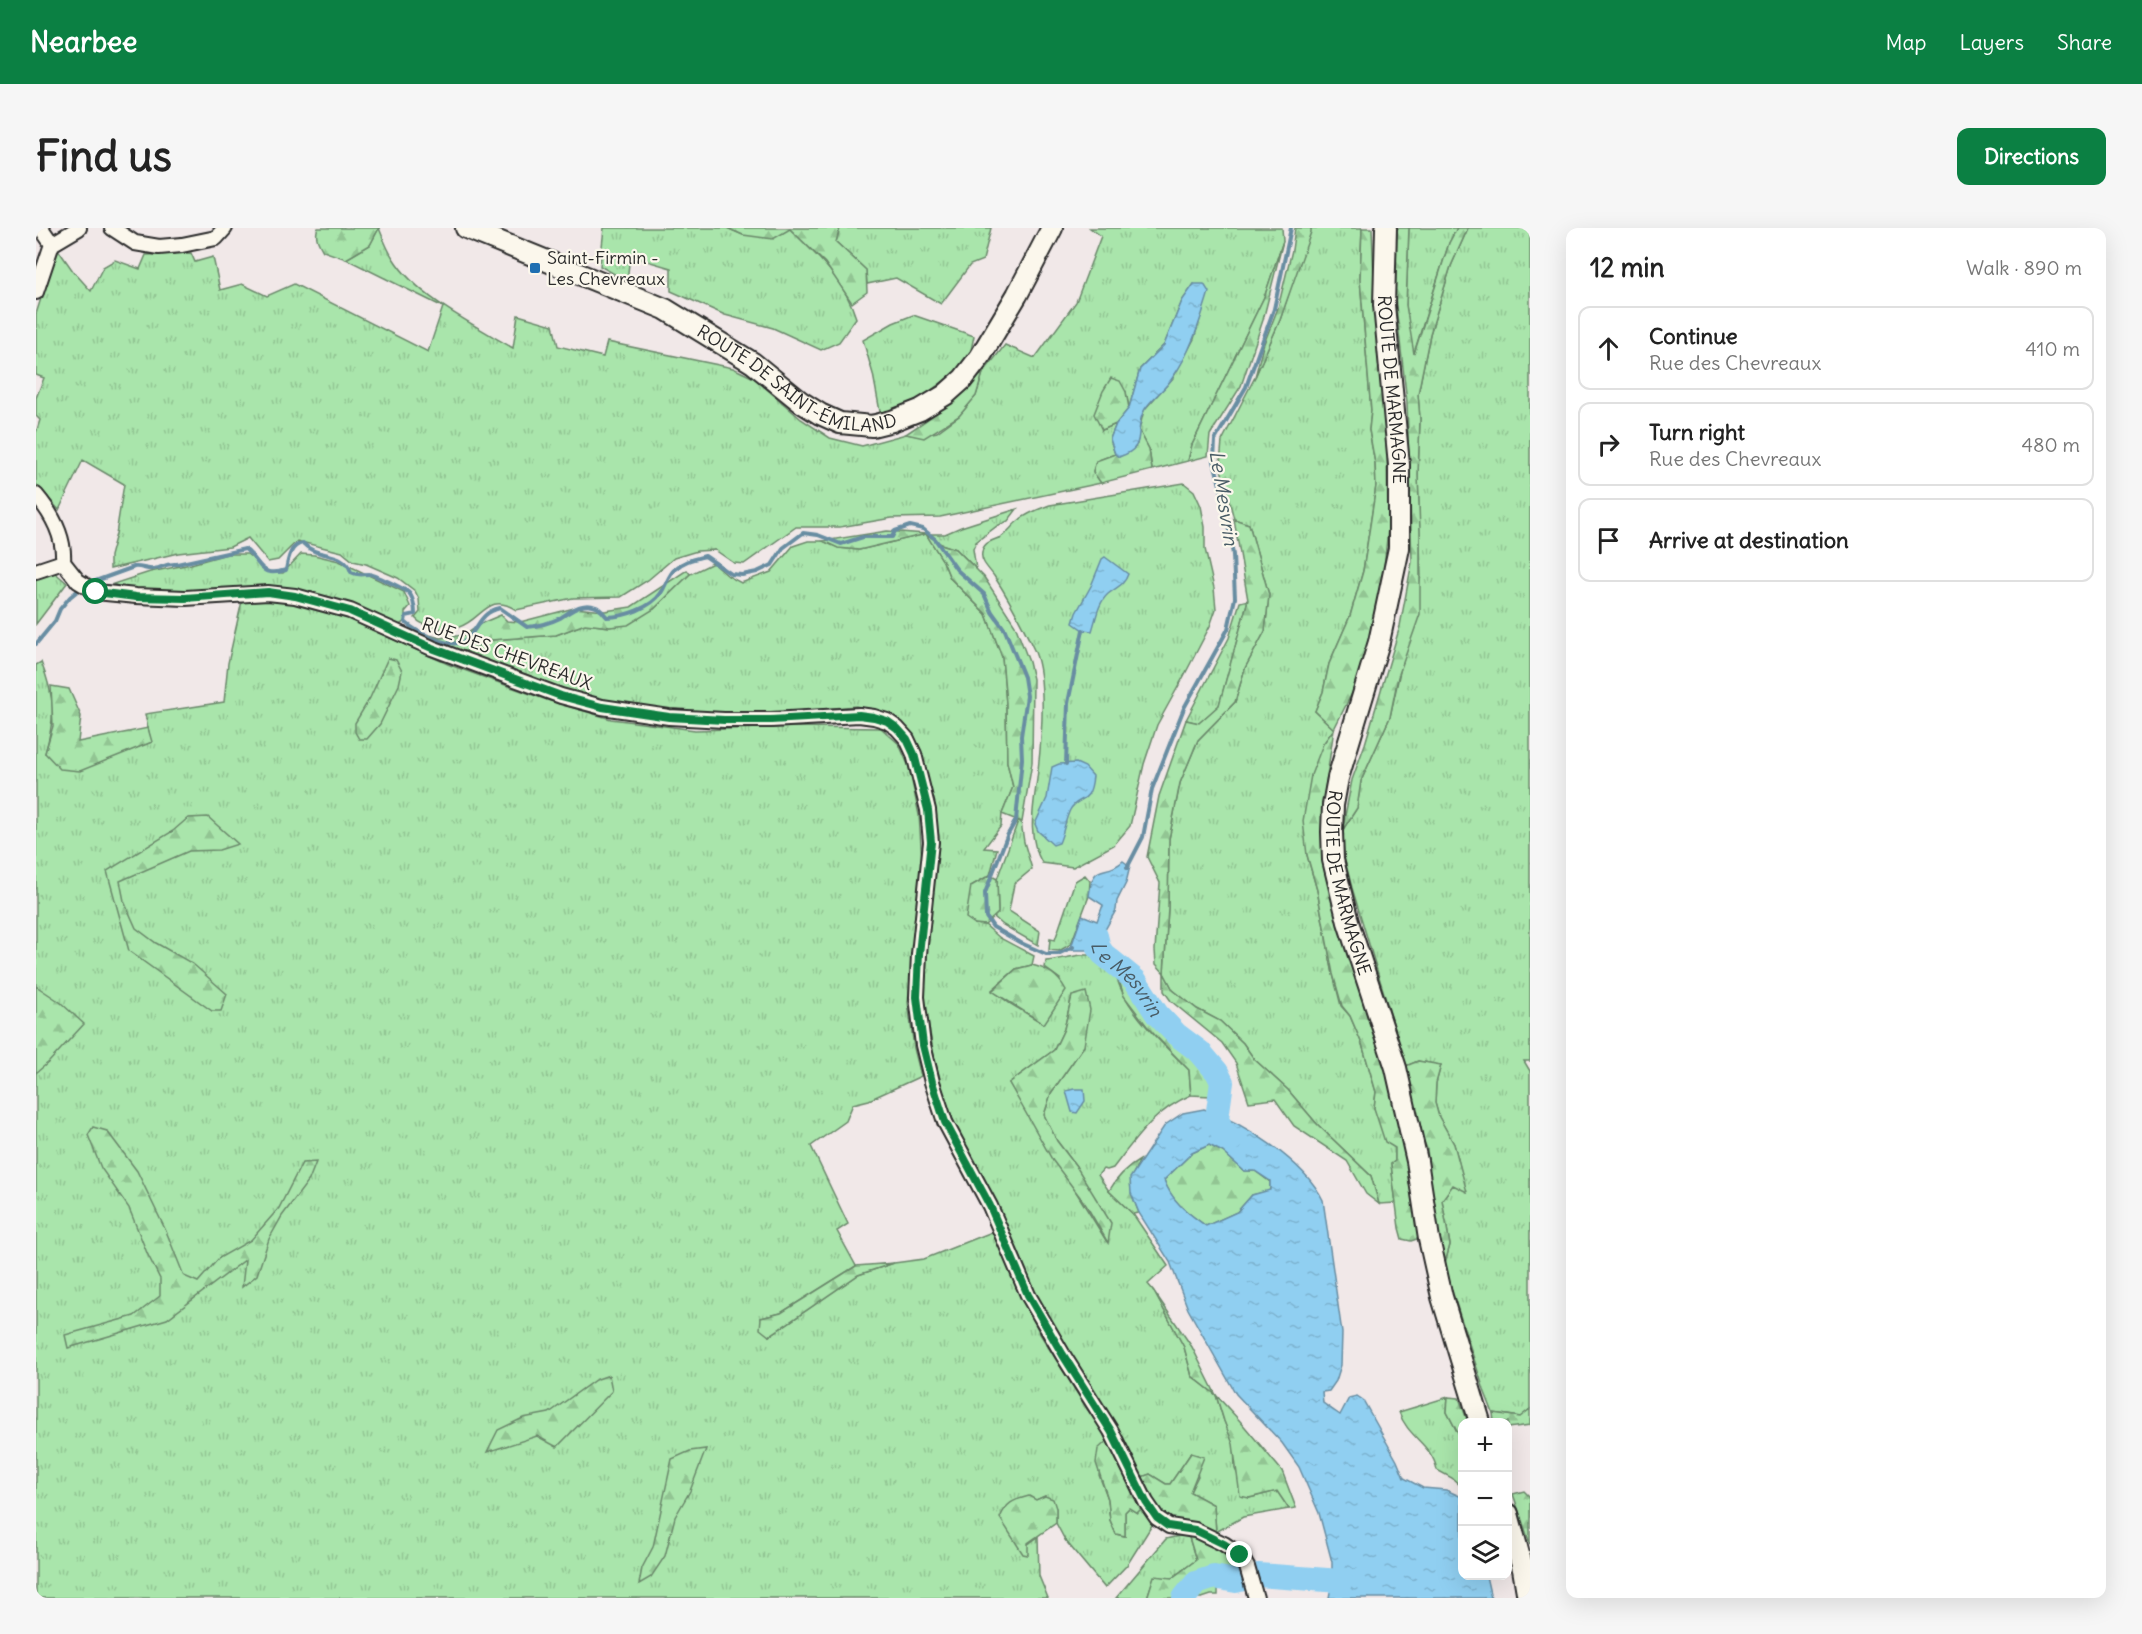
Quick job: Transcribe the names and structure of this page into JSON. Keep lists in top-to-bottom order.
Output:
{
  "streets": {
    "main road": ["ROUTE DE SAINT-ÉMILAND", "ROUTE DE MARMAGNE"],
    "street": ["RUE DES CHEVREAUX"]
  },
  "water": ["Le Mesvrin"],
  "places": {
    "transit": ["Saint-Firmin - Les Chevreaux"]
  },
  "page": {
    "header": "Nearbee",
    "nav": ["Map", "Layers", "Share"],
    "buttons": "Directions",
    "title": "Find us",
    "heading": ["12 min", "Walk · 890 m"],
    "list": [
      ["Continue", "Rue des Chevreaux", "410 m"],
      ["Turn right", "Rue des Chevreaux", "480 m"],
      "Arrive at destination"
    ],
    "map_buttons": ["+", "−"]
  }
}
